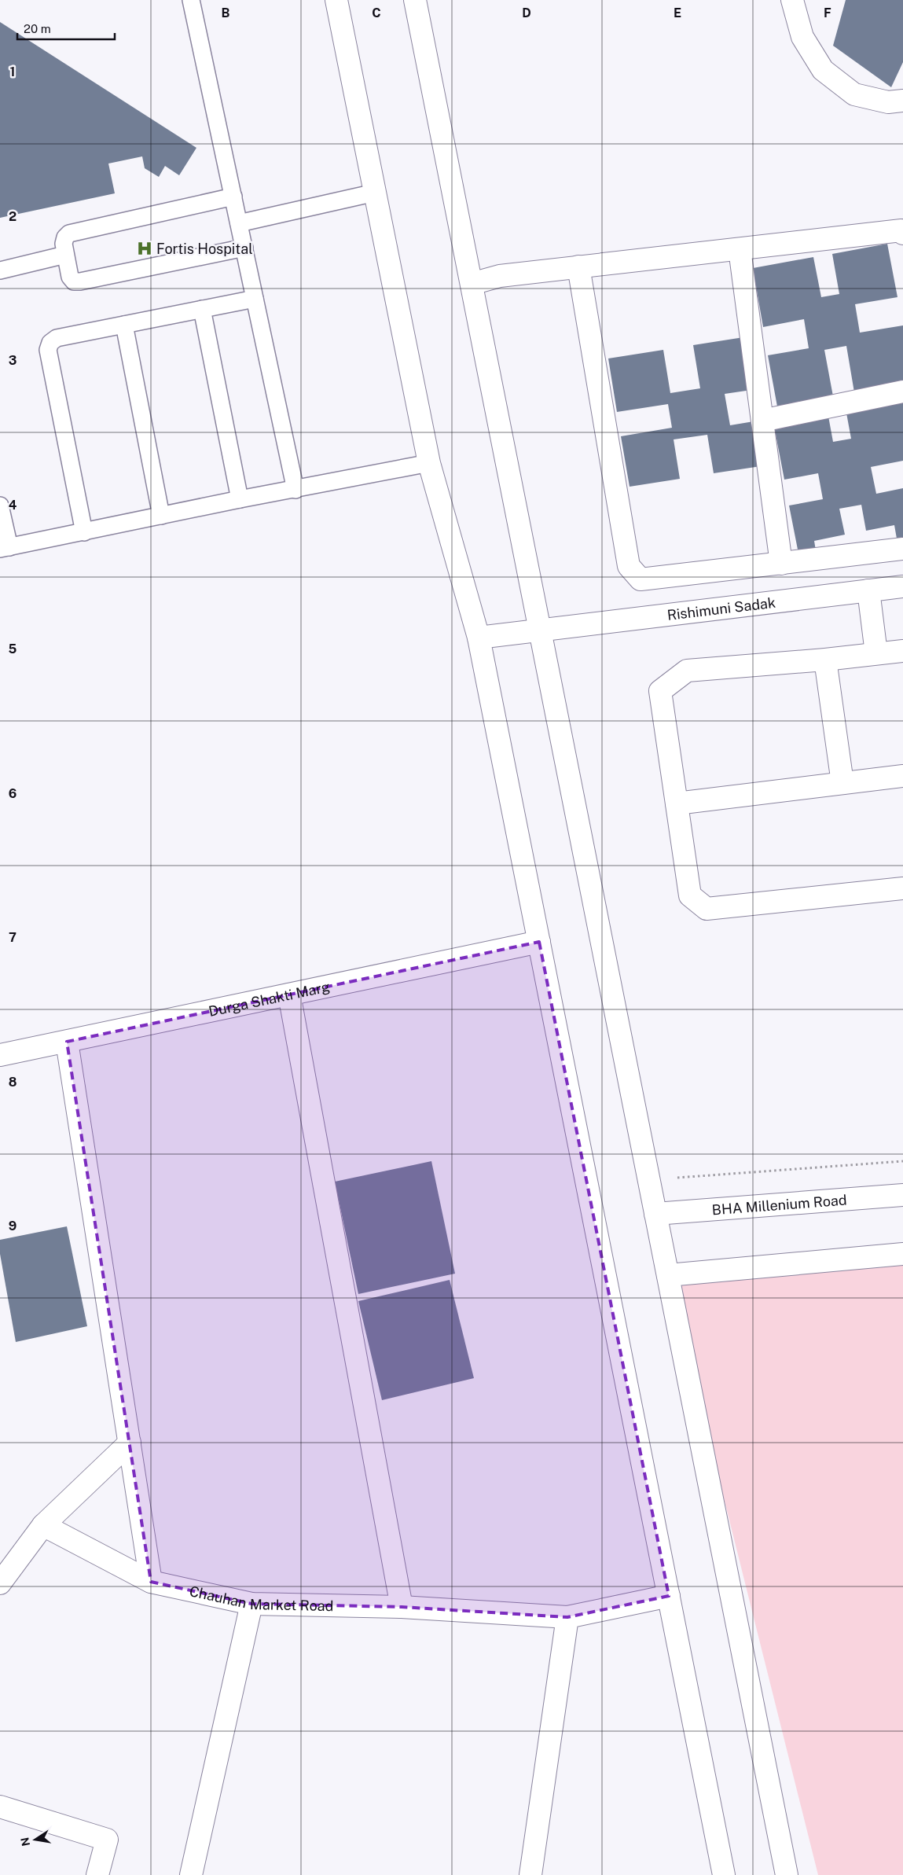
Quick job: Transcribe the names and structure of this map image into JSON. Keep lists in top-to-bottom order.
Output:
{
  "streets": {
    "street": [
      "Rishimuni Sadak",
      "Durga Shakti Marg",
      "BHA Millenium Road",
      "Chauhan Market Road"
    ]
  },
  "places": {
    "hospital": ["Fortis Hospital"]
  },
  "scale_bar": "20 m",
  "north": "left",
  "grid": {
    "columns": [
      "B",
      "C",
      "D",
      "E",
      "F"
    ],
    "rows": [
      "1",
      "2",
      "3",
      "4",
      "5",
      "6",
      "7",
      "8",
      "9"
    ]
  }
}
